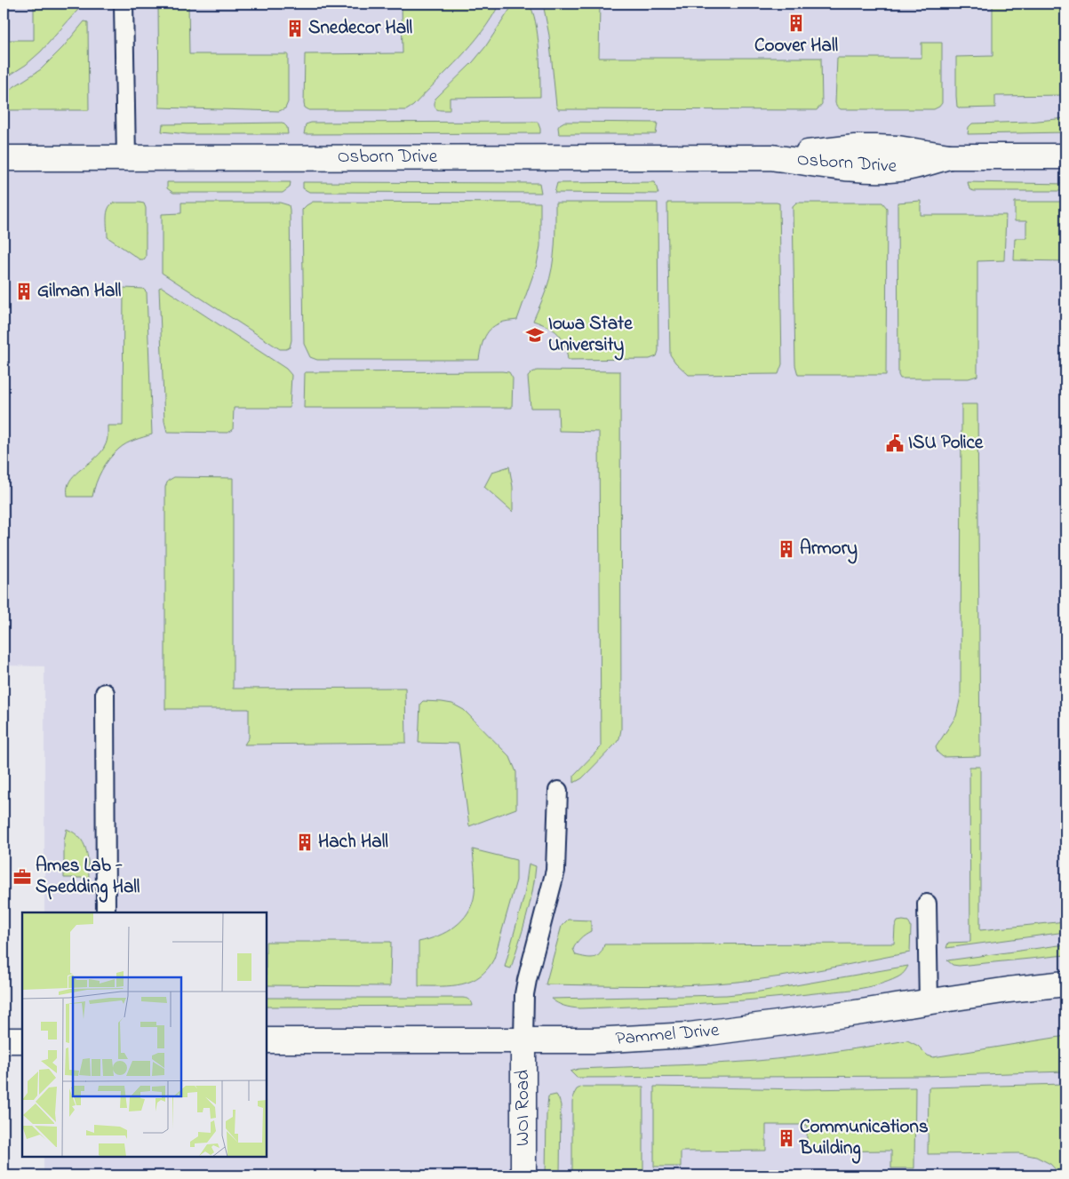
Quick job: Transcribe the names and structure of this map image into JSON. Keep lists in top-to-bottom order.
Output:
{
  "streets": {
    "street": ["Osborn Drive", "Pammel Drive", "WOI Road"]
  },
  "crossings": [
    ["Pammel Drive", "WOI Road"]
  ],
  "places": {
    "building": [
      "Coover Hall",
      "Snedecor Hall",
      "Gilman Hall",
      "Armory",
      "Hach Hall",
      "Communications Building"
    ],
    "school or university": ["Iowa State University"],
    "public building": ["ISU Police"],
    "office": ["Ames Lab - Spedding Hall"]
  }
}
